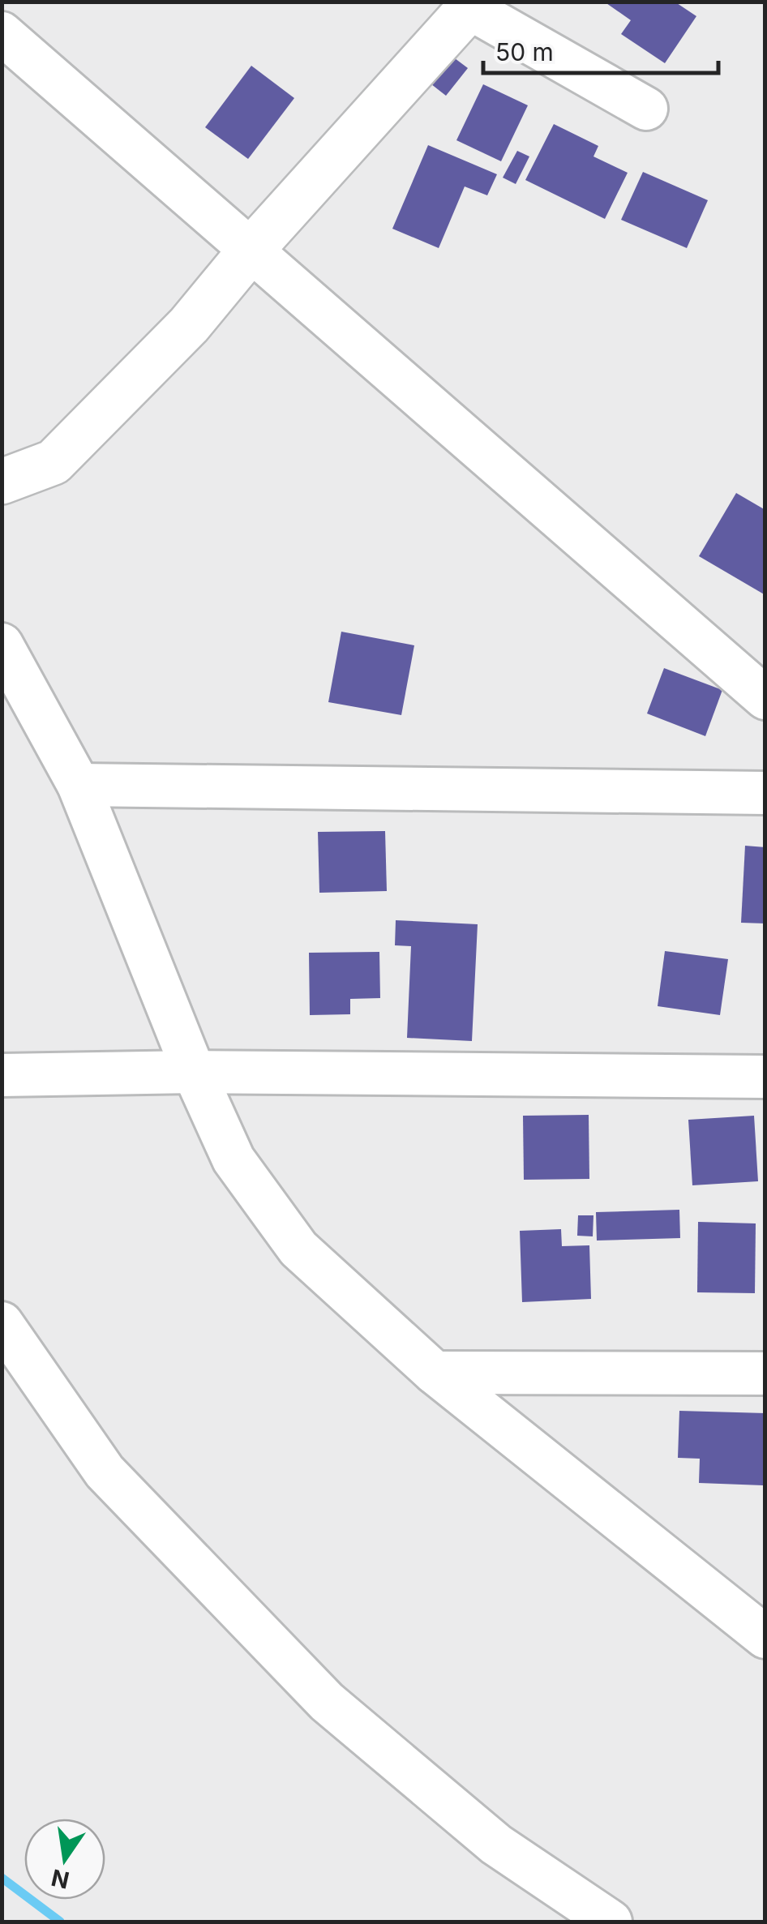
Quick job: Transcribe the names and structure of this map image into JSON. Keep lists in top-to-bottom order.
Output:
{
  "scale_bar": "50 m",
  "north": "bottom"
}
